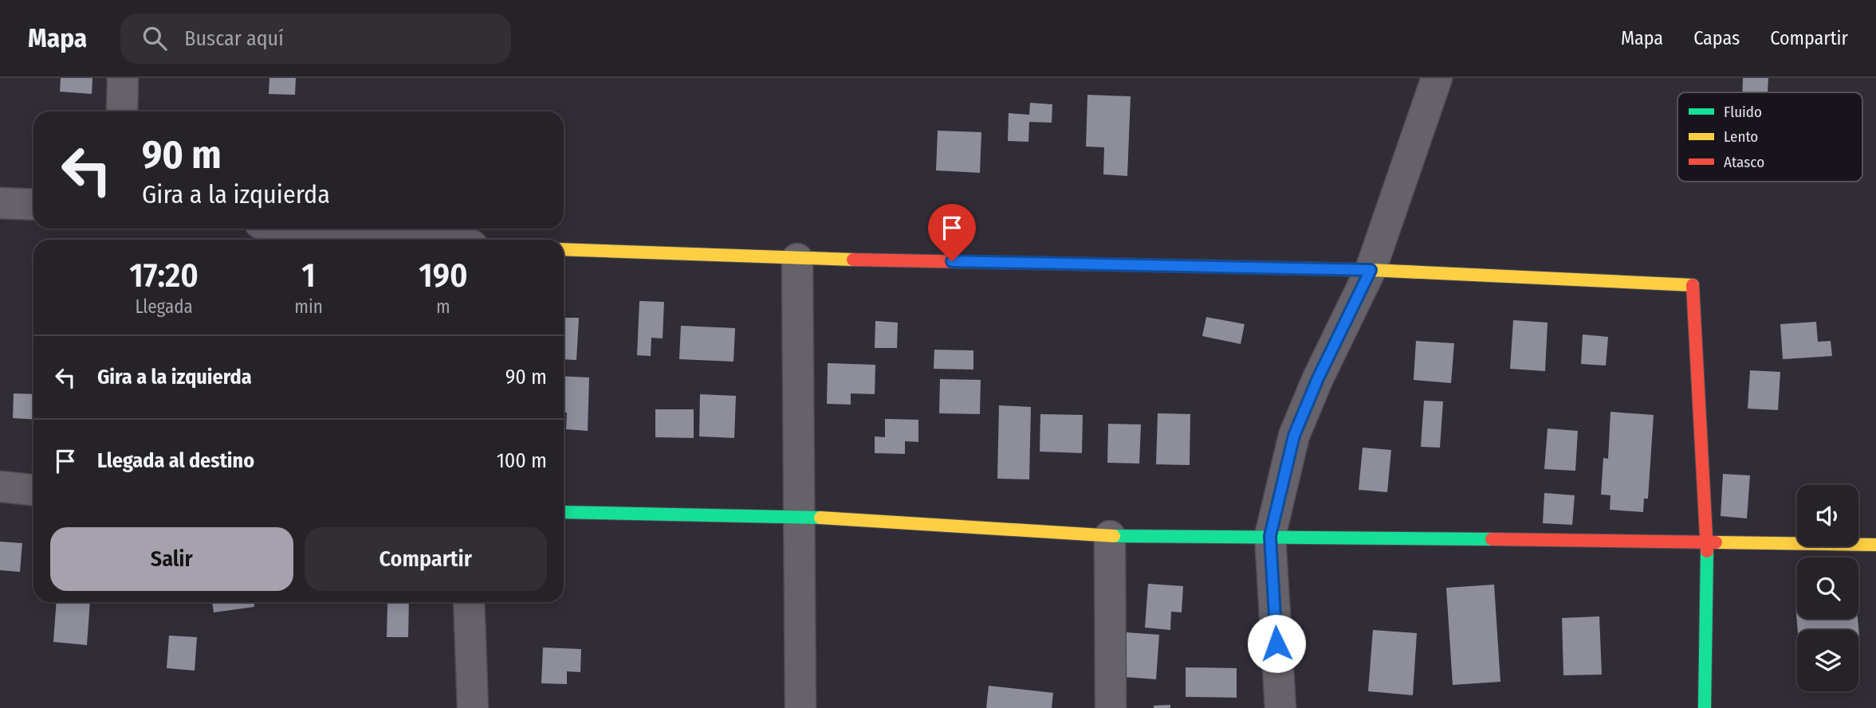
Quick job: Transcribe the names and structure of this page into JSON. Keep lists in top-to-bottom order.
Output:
{
  "legend": ["Fluido", "Lento", "Atasco"],
  "page": {
    "header": "Mapa",
    "search": "Buscar aquí",
    "nav": ["Mapa", "Capas", "Compartir"],
    "turn": ["90 m", "Gira a la izquierda"],
    "eta": [
      "17:20",
      "Llegada",
      "1",
      "min",
      "190",
      "m"
    ],
    "list": [
      {
        "name": "Gira a la izquierda",
        "value": "90 m"
      },
      {
        "name": "Llegada al destino",
        "value": "100 m"
      }
    ],
    "buttons": ["Salir", "Compartir"]
  }
}
